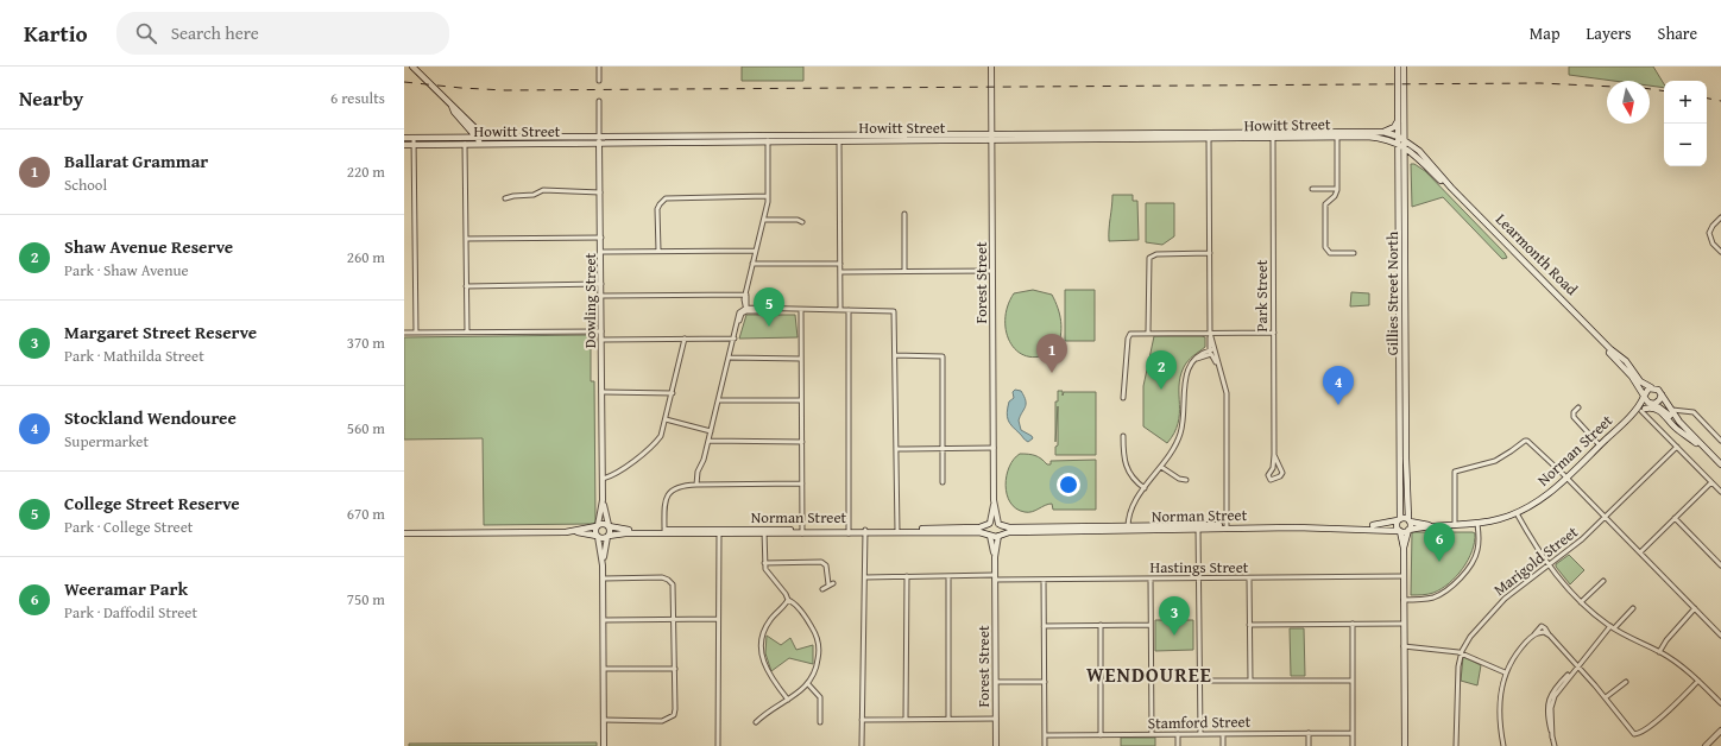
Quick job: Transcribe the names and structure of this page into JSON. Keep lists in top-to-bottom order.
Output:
{
  "streets": {
    "main road": [
      "Howitt Street",
      "Learmonth Road",
      "Gillies Street North",
      "Norman Street"
    ],
    "street": [
      "Forest Street",
      "Park Street",
      "Dowling Street",
      "Marigold Street",
      "Hastings Street",
      "Stamford Street"
    ]
  },
  "crossings": [
    ["Howitt Street", "Learmonth Road"],
    ["Howitt Street", "Forest Street"],
    ["Howitt Street", "Gillies Street North"],
    ["Howitt Street", "Park Street"],
    ["Howitt Street", "Dowling Street"],
    ["Learmonth Road", "Gillies Street North"],
    ["Learmonth Road", "Norman Street"],
    ["Forest Street", "Norman Street"],
    ["Forest Street", "Hastings Street"],
    ["Gillies Street North", "Norman Street"],
    ["Dowling Street", "Norman Street"]
  ],
  "districts": ["WENDOUREE"],
  "north": "bottom",
  "page": {
    "header": "Kartio",
    "search": "Search here",
    "nav": ["Map", "Layers", "Share"],
    "heading": ["Nearby", "6 results"],
    "map_buttons": ["+", "−"],
    "list": [
      {
        "mark": "1",
        "name": "Ballarat Grammar",
        "note": "School",
        "value": "220 m"
      },
      {
        "mark": "2",
        "name": "Shaw Avenue Reserve",
        "note": "Park · Shaw Avenue",
        "value": "260 m"
      },
      {
        "mark": "3",
        "name": "Margaret Street Reserve",
        "note": "Park · Mathilda Street",
        "value": "370 m"
      },
      {
        "mark": "4",
        "name": "Stockland Wendouree",
        "note": "Supermarket",
        "value": "560 m"
      },
      {
        "mark": "5",
        "name": "College Street Reserve",
        "note": "Park · College Street",
        "value": "670 m"
      },
      {
        "mark": "6",
        "name": "Weeramar Park",
        "note": "Park · Daffodil Street",
        "value": "750 m"
      }
    ],
    "pins": [
      "5",
      "1",
      "2",
      "4",
      "6",
      "3"
    ]
  }
}
